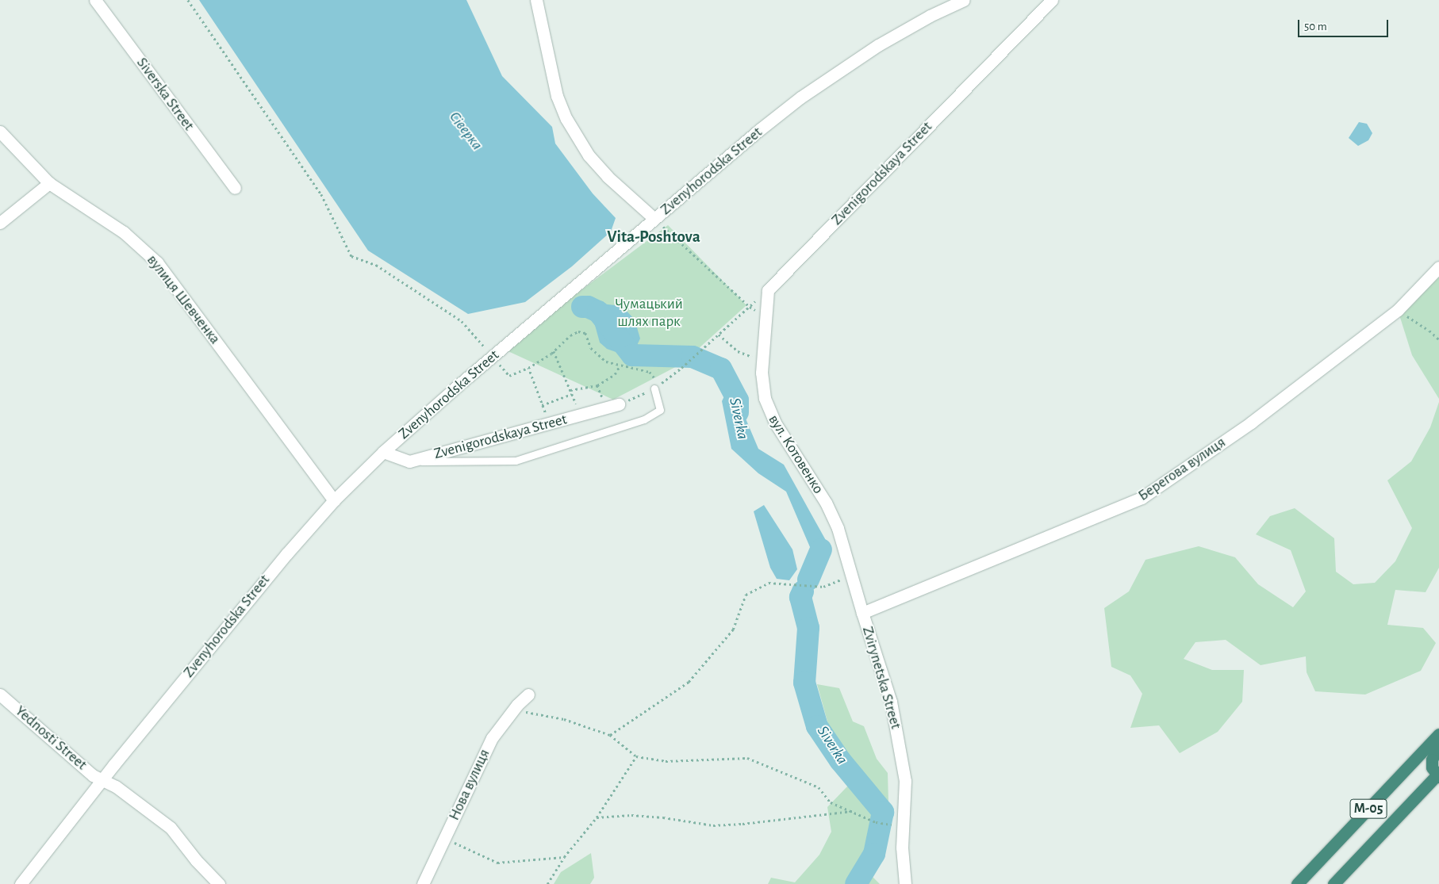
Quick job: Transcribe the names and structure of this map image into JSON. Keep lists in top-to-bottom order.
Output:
{
  "streets": {
    "highway": ["М-05"],
    "street": [
      "Siverska Street",
      "Zvenyhorodska Street",
      "Zvenigorodskaya Street",
      "вулиця Шевченка",
      "вул. Котовенко",
      "Берегова вулиця",
      "Zvirynetska Street",
      "Yednosti Street",
      "Нова вулиця"
    ]
  },
  "crossings": [
    ["Zvenyhorodska Street", "вулиця Шевченка"],
    ["Zvenyhorodska Street", "Yednosti Street"],
    ["Zvenigorodskaya Street", "вул. Котовенко"],
    ["вул. Котовенко", "Берегова вулиця"],
    ["вул. Котовенко", "Zvirynetska Street"],
    ["Берегова вулиця", "Zvirynetska Street"]
  ],
  "districts": ["Vita-Poshtova"],
  "water": ["Сіверка", "Siverka"],
  "parks": ["Чумацький шлях парк"],
  "scale_bar": "50 m"
}
